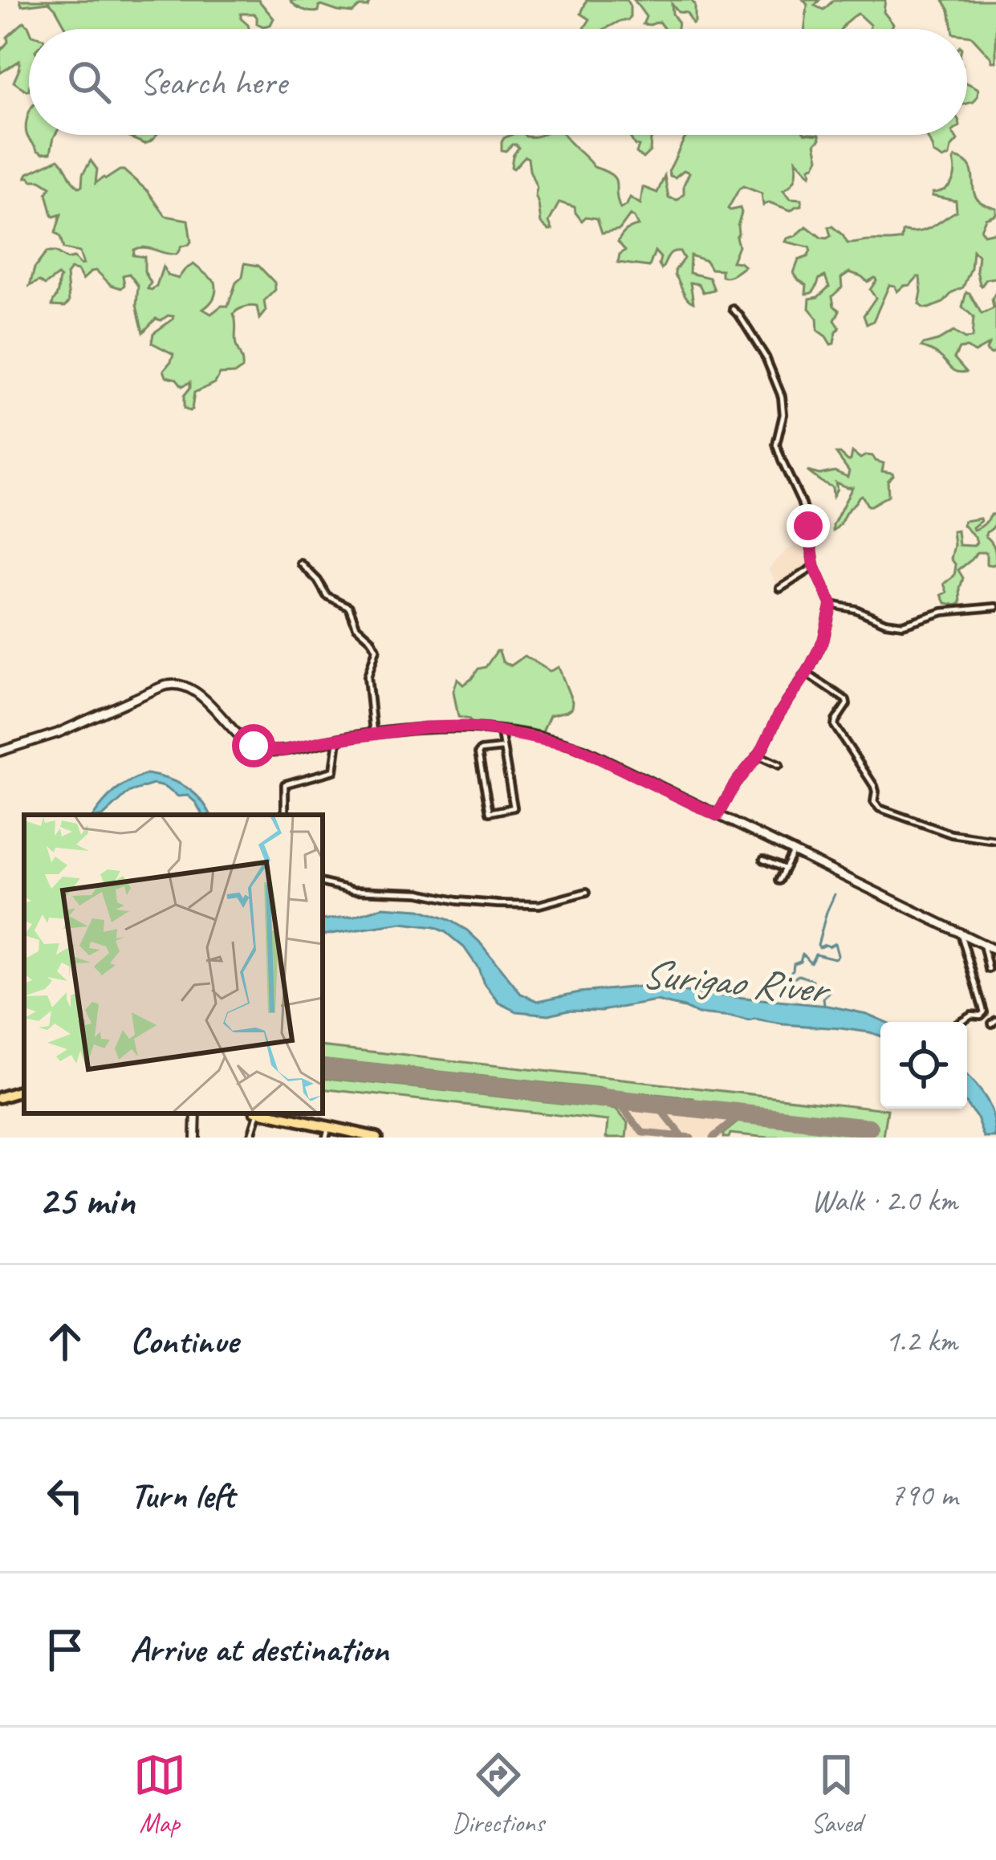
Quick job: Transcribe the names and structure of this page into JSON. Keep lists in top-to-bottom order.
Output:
{
  "water": ["Surigao River"],
  "page": {
    "search": "Search here",
    "heading": ["25 min", "Walk · 2.0 km"],
    "list": [
      ["Continue", "1.2 km"],
      ["Turn left", "790 m"],
      "Arrive at destination"
    ],
    "nav": ["Map", "Directions", "Saved"]
  }
}
